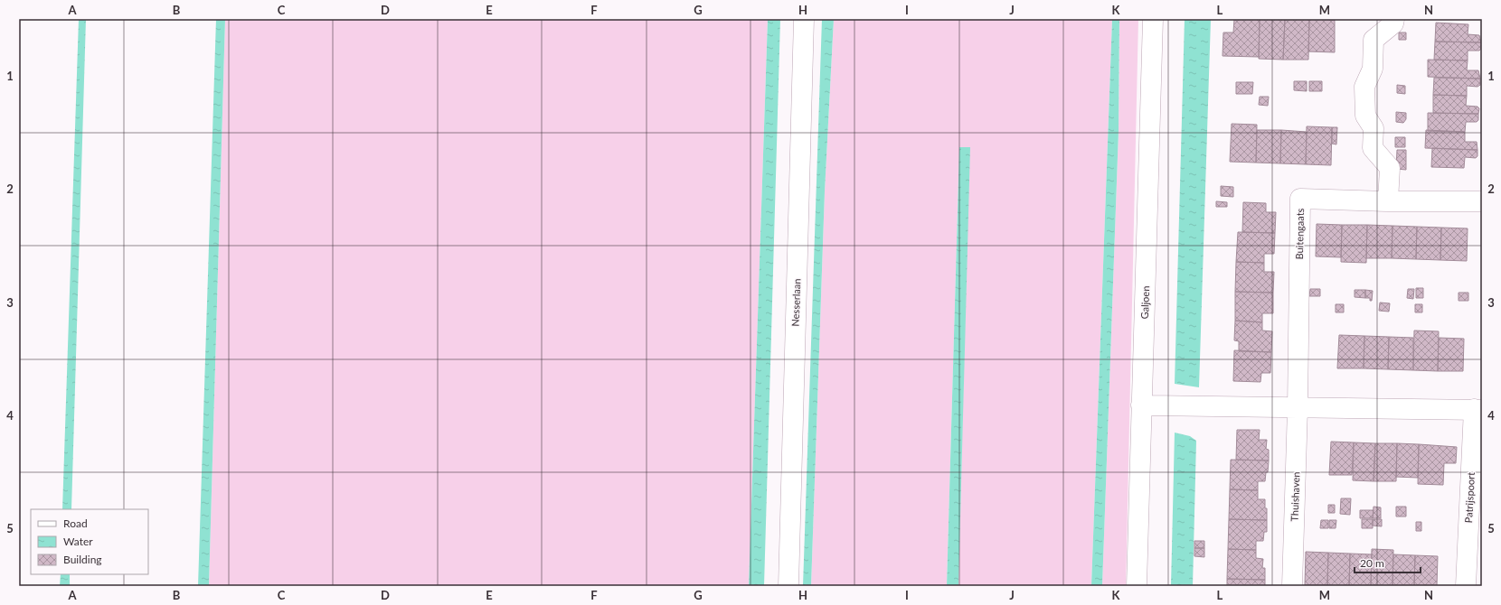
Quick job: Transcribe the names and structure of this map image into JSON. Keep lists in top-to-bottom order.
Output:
{
  "streets": {
    "street": [
      "Buitengaats",
      "Nesserlaan",
      "Galjoen",
      "Thuishaven",
      "Patrijspoort"
    ]
  },
  "crossings": [
    ["Buitengaats", "Thuishaven"]
  ],
  "legend": ["Road", "Water", "Building"],
  "scale_bar": "20 m",
  "grid": {
    "columns": [
      "A",
      "B",
      "C",
      "D",
      "E",
      "F",
      "G",
      "H",
      "I",
      "J",
      "K",
      "L",
      "M",
      "N"
    ],
    "rows": [
      "1",
      "2",
      "3",
      "4",
      "5"
    ]
  }
}
